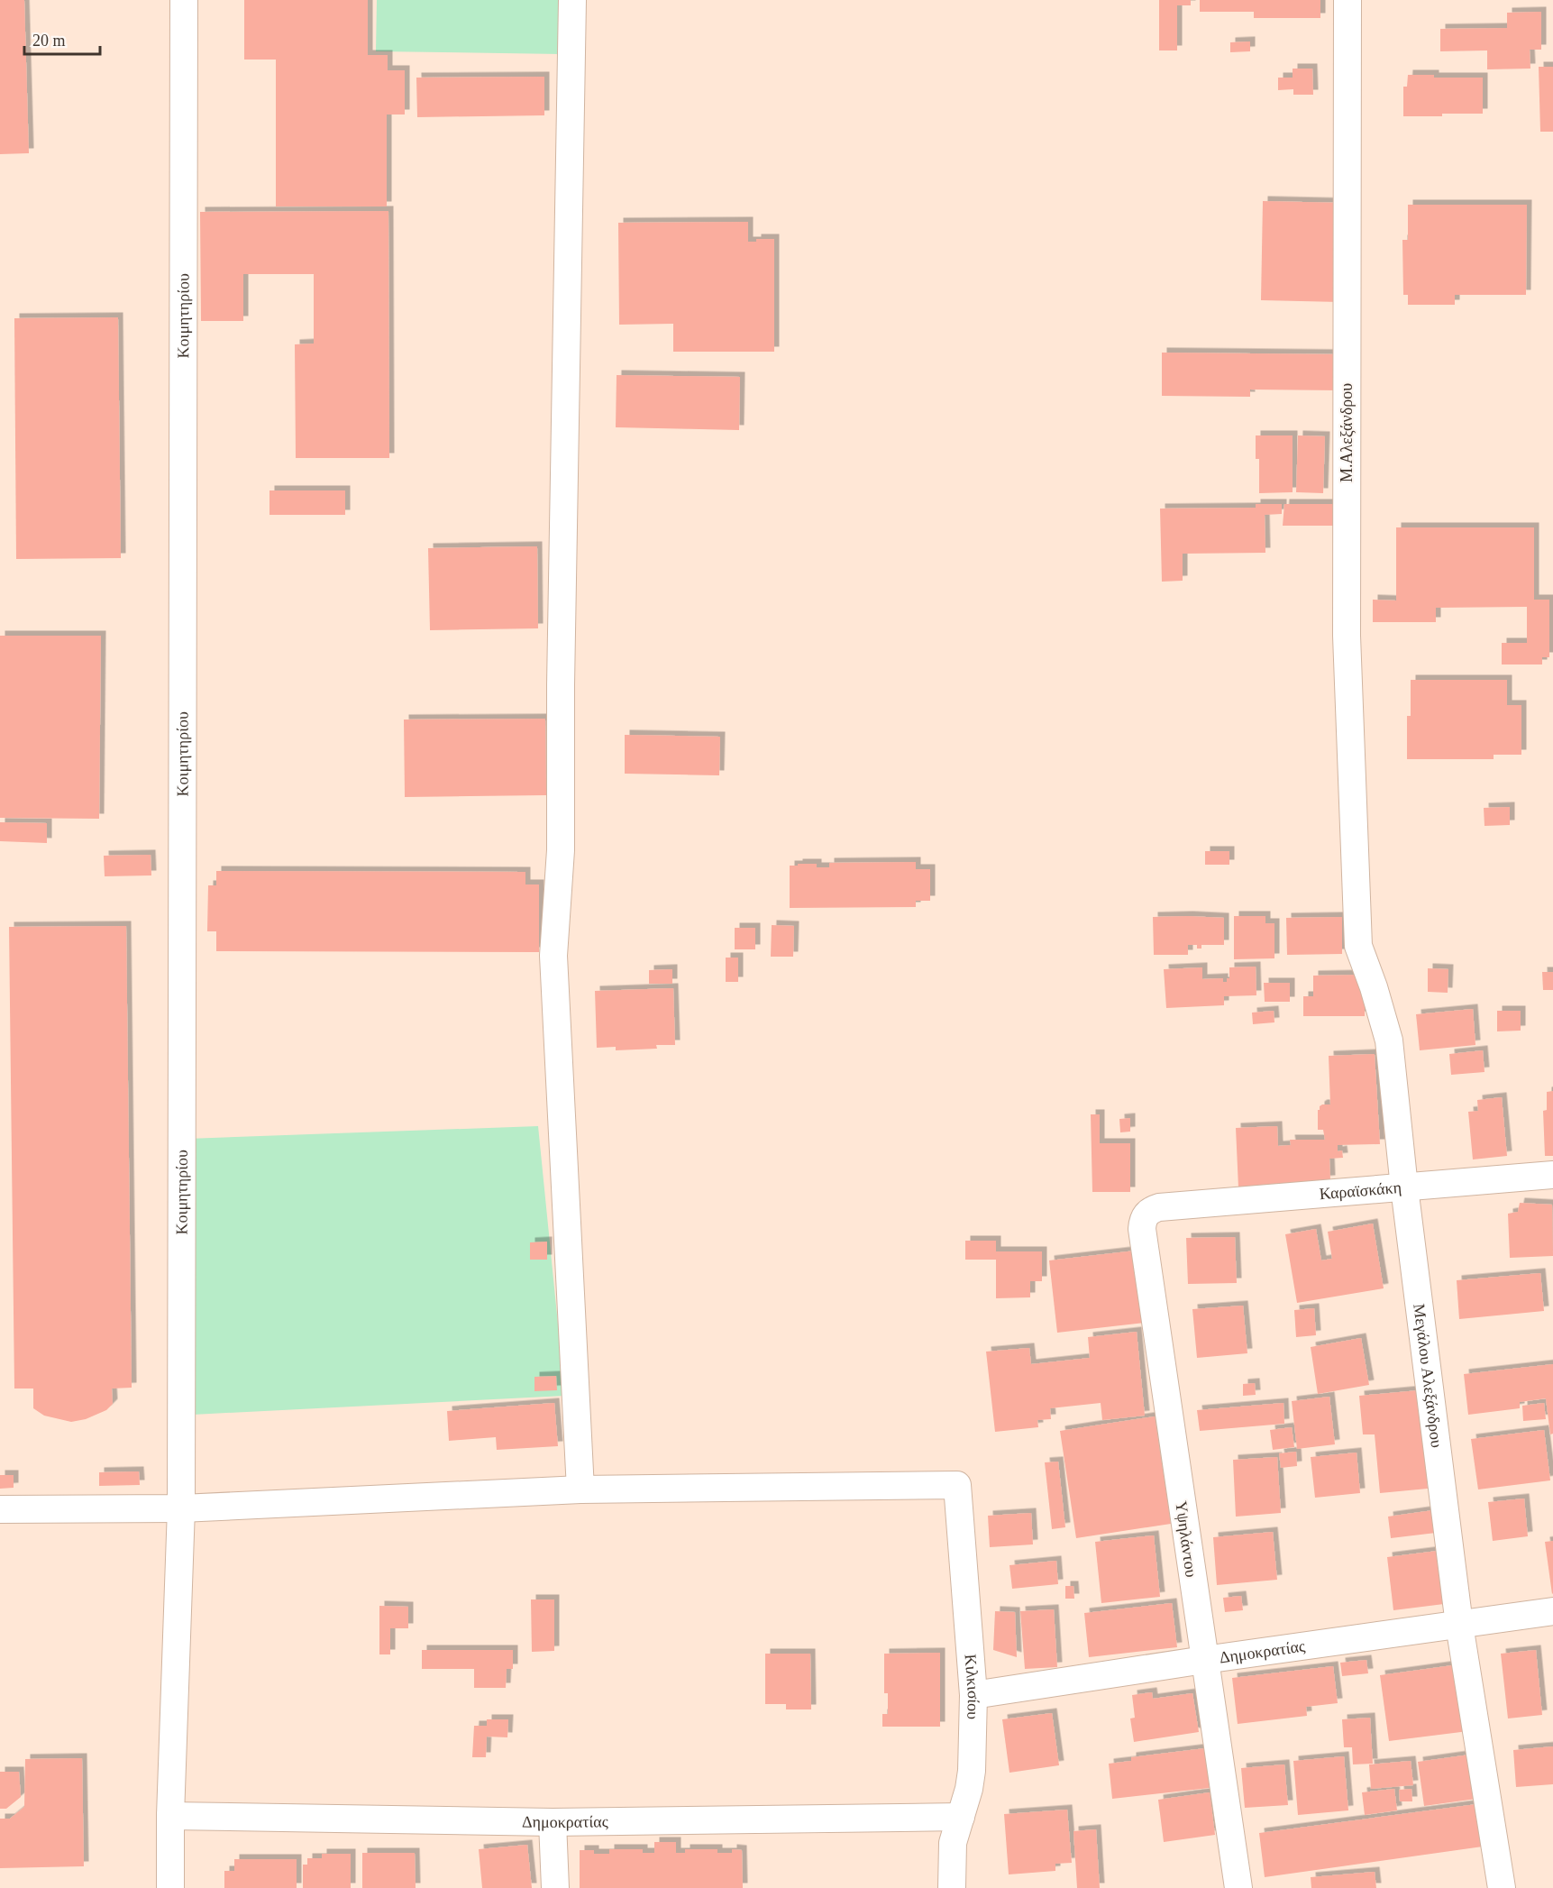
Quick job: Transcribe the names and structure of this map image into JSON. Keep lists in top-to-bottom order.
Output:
{
  "streets": {
    "street": [
      "Κοιμητηρίου",
      "Μ.Αλεξάνδρου",
      "Καραϊσκάκη",
      "Μεγάλου Αλεξάνδρου",
      "Υψηλάντου",
      "Δημοκρατίας",
      "Κιλκισίου"
    ]
  },
  "crossings": [
    ["Κοιμητηρίου", "Δημοκρατίας"],
    ["Μ.Αλεξάνδρου", "Μεγάλου Αλεξάνδρου"],
    ["Καραϊσκάκη", "Μεγάλου Αλεξάνδρου"],
    ["Καραϊσκάκη", "Υψηλάντου"],
    ["Μεγάλου Αλεξάνδρου", "Δημοκρατίας"],
    ["Υψηλάντου", "Δημοκρατίας"],
    ["Δημοκρατίας", "Κιλκισίου"]
  ],
  "scale_bar": "20 m"
}
